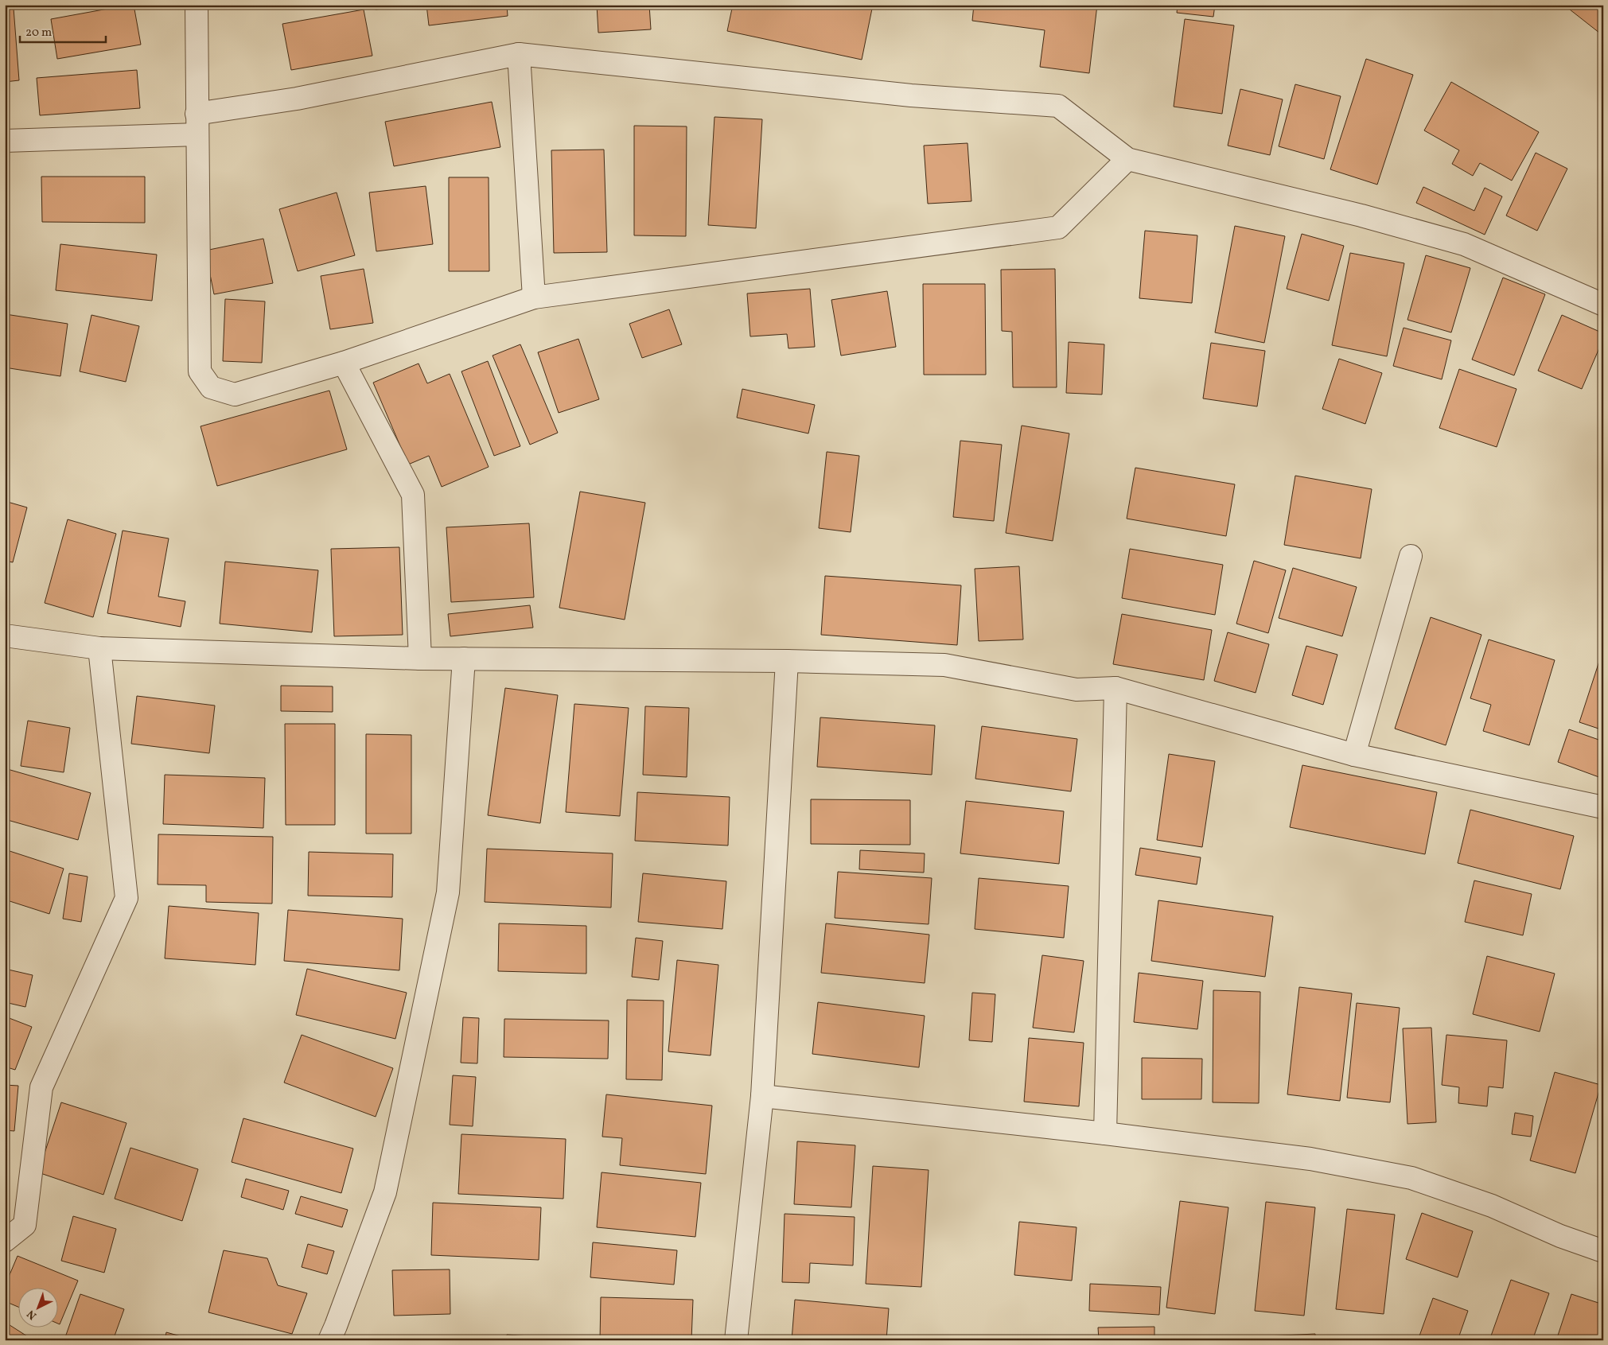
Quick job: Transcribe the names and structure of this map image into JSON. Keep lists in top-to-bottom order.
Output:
{
  "scale_bar": "20 m",
  "north": "bottom left"
}
